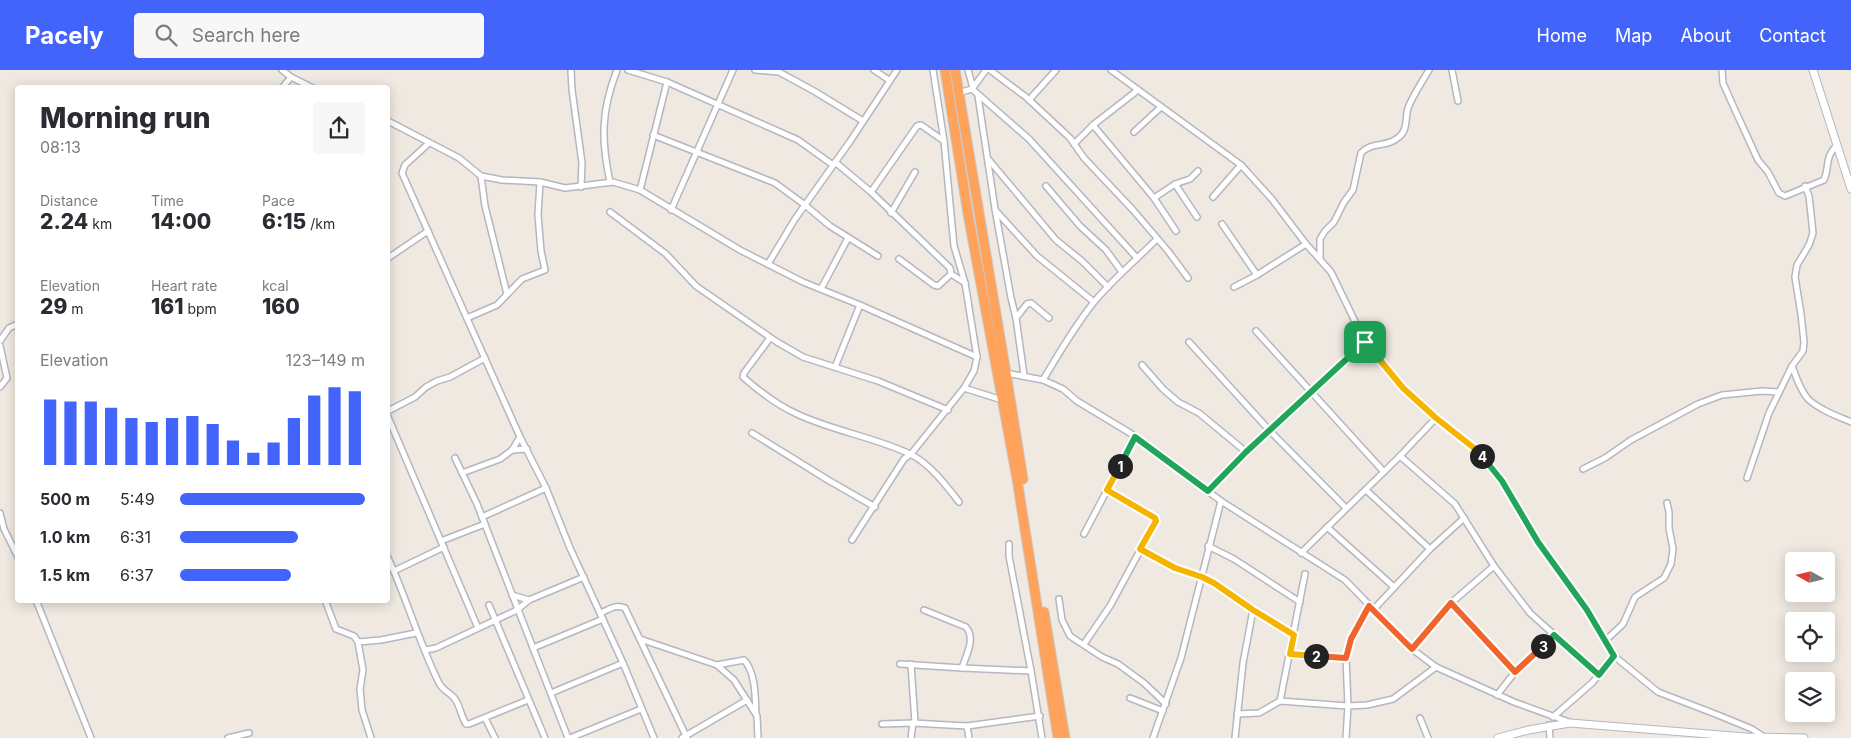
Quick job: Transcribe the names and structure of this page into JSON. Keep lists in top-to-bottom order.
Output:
{
  "north": "left",
  "page": {
    "header": "Pacely",
    "search": "Search here",
    "nav": [
      "Home",
      "Map",
      "About",
      "Contact"
    ],
    "heading": ["Morning run", "08:13"],
    "stats": [
      ["Distance", "2.24 km"],
      ["Time", "14:00"],
      ["Pace", "6:15 /km"],
      ["Elevation", "29 m"],
      ["Heart rate", "161 bpm"],
      ["kcal", "160"]
    ],
    "chart": ["Elevation", "123–149 m"],
    "pins": [
      "4",
      "1",
      "3",
      "2"
    ],
    "list": [
      {
        "name": "500 m",
        "note": "5:49"
      },
      {
        "name": "1.0 km",
        "note": "6:31"
      },
      {
        "name": "1.5 km",
        "note": "6:37"
      }
    ]
  }
}
